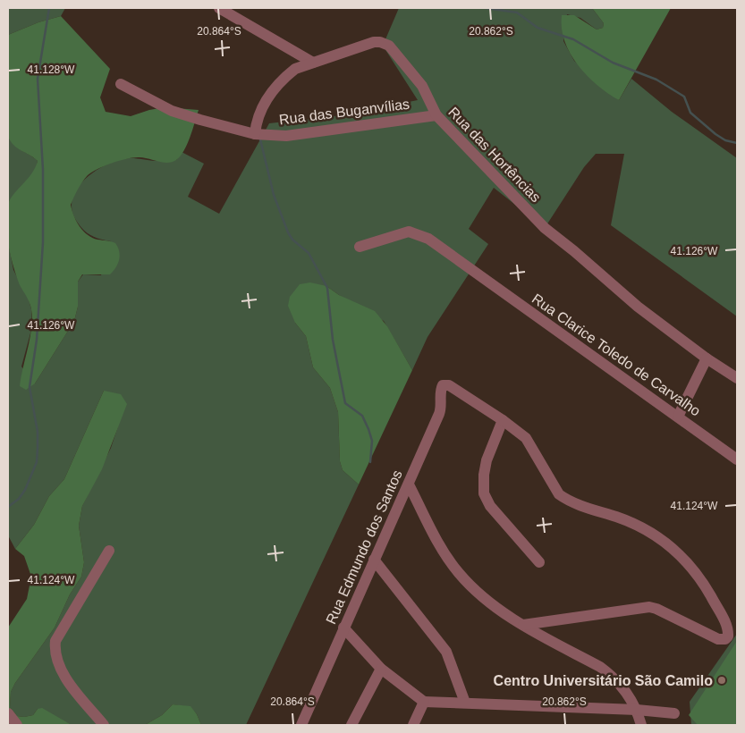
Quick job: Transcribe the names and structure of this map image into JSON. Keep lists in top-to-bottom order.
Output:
{
  "streets": {
    "street": [
      "Rua das Buganvílias",
      "Rua das Hortências",
      "Rua Clarice Toledo de Carvalho",
      "Rua Edmundo dos Santos"
    ]
  },
  "crossings": [
    ["Rua das Buganvílias", "Rua das Hortências"]
  ],
  "places": ["Centro Universitário São Camilo"],
  "coordinates": [
    "20.864°S",
    "20.862°S",
    "41.128°W",
    "41.126°W",
    "41.124°W"
  ]
}
